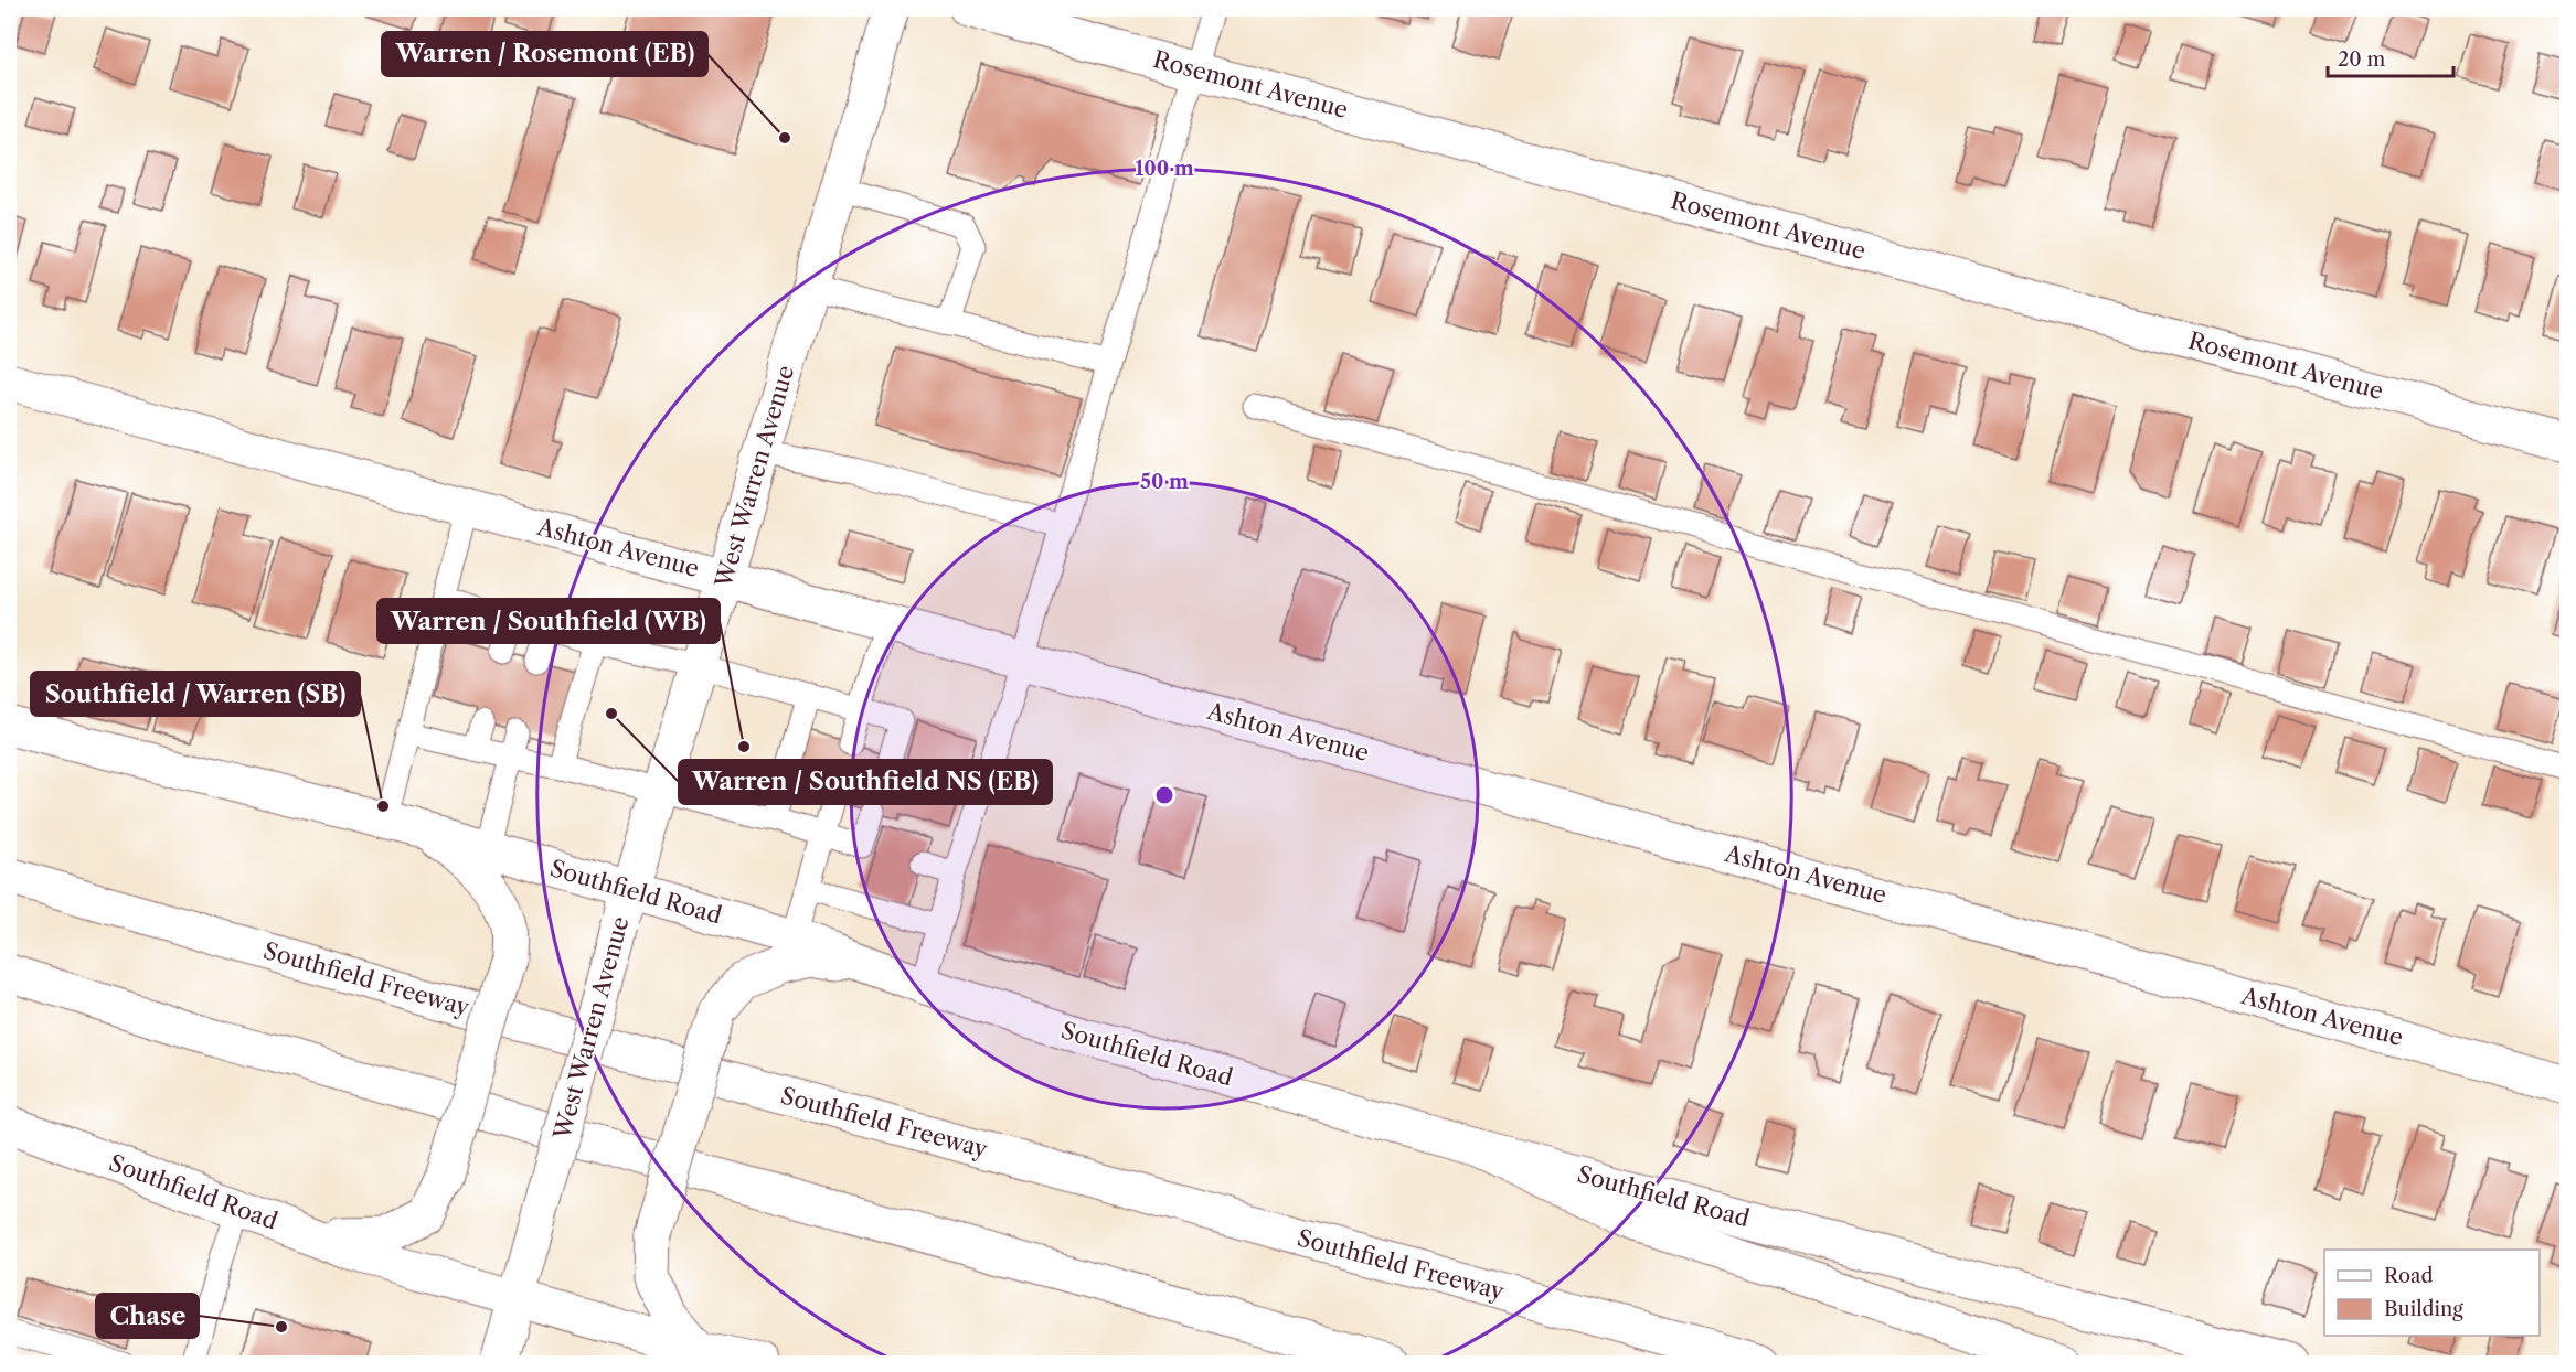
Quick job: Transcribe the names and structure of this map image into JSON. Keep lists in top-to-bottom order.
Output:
{
  "streets": {
    "main road": [
      "Rosemont Avenue",
      "West Warren Avenue",
      "Ashton Avenue",
      "Southfield Road",
      "Southfield Freeway"
    ]
  },
  "crossings": [
    ["West Warren Avenue", "Ashton Avenue"],
    ["West Warren Avenue", "Southfield Road"]
  ],
  "places": [
    "Warren / Rosemont (EB)",
    "Warren / Southfield NS (EB)",
    "Warren / Southfield (WB)",
    "Southfield / Warren (SB)",
    "Chase"
  ],
  "legend": ["Road", "Building"],
  "scale_bar": "20 m",
  "rings": ["100 m", "50 m"]
}
